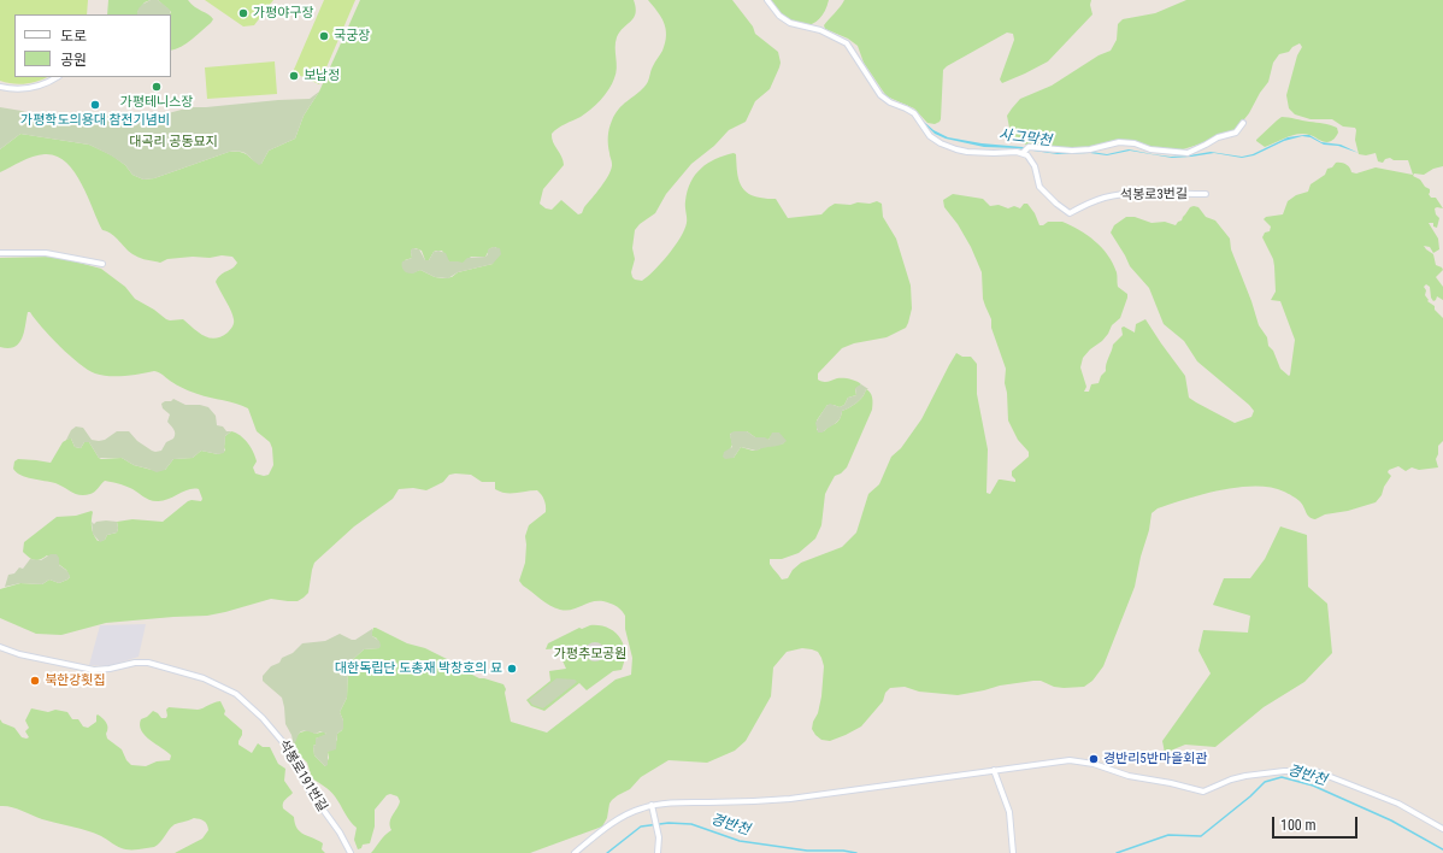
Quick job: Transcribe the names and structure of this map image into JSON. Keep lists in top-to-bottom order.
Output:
{
  "streets": {
    "street": ["석봉로3번길", "석봉로191번길"]
  },
  "water": ["사그막천", "경반천"],
  "parks": ["대곡리 공동묘지", "가평추모공원"],
  "places": [
    "가평야구장",
    "국궁장",
    "보납정",
    "가평테니스장",
    "가평학도의용대 참전기념비",
    "대한독립단 도총재 박창호의 묘",
    "북한강횟집",
    "경반리5반마을회관"
  ],
  "legend": ["도로", "공원"],
  "scale_bar": "100 m"
}
